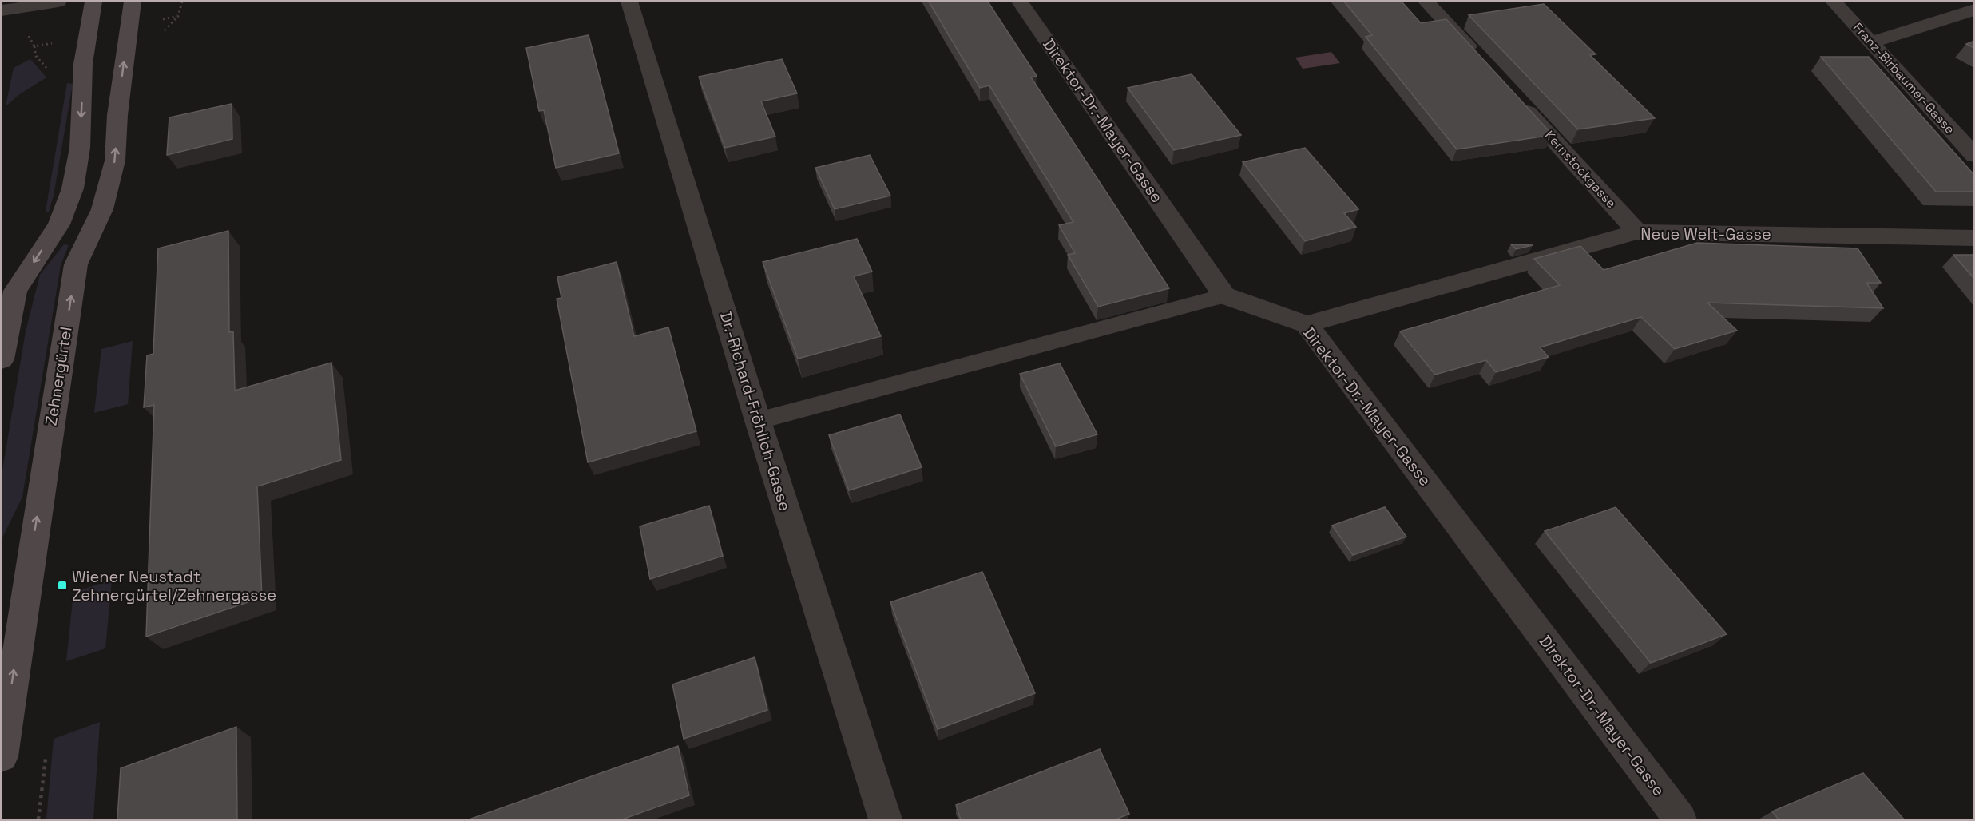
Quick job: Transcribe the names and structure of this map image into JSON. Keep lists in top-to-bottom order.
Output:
{
  "streets": {
    "main road": ["Zehnergürtel"],
    "street": [
      "Franz-Birbaumer-Gasse",
      "Direktor-Dr.-Mayer-Gasse",
      "Kernstockgasse",
      "Neue Welt-Gasse",
      "Dr.-Richard-Fröhlich-Gasse"
    ]
  },
  "crossings": [
    ["Direktor-Dr.-Mayer-Gasse", "Neue Welt-Gasse"],
    ["Kernstockgasse", "Neue Welt-Gasse"]
  ],
  "places": {
    "transit": ["Wiener Neustadt Zehnergürtel/Zehnergasse"]
  }
}
